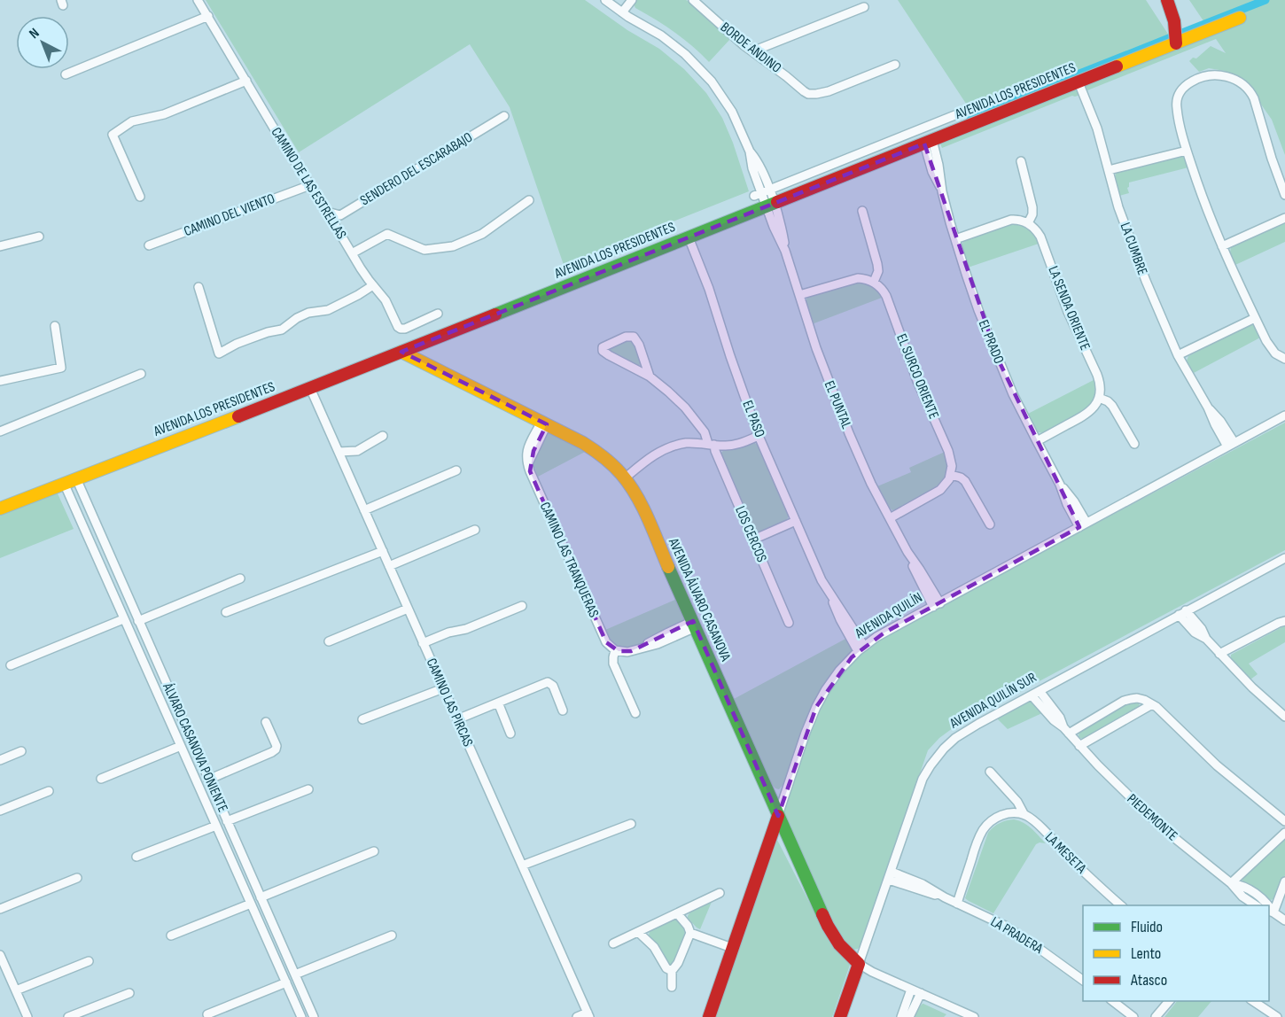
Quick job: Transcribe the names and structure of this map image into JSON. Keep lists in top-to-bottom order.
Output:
{
  "streets": {
    "street": [
      "BORDE ANDINO",
      "AVENIDA LOS PRESIDENTES",
      "SENDERO DEL ESCARABAJO",
      "CAMINO DE LAS ESTRELLAS",
      "CAMINO DEL VIENTO",
      "LA CUMBRE",
      "LA SENDA ORIENTE",
      "EL PRADO",
      "EL SURCO ORIENTE",
      "EL PUNTAL",
      "EL PASO",
      "LOS CERCOS",
      "CAMINO LAS TRANQUERAS",
      "AVENIDA ÁLVARO CASANOVA",
      "AVENIDA QUILÍN",
      "AVENIDA QUILÍN SUR",
      "CAMINO LAS PIRCAS",
      "ÁLVARO CASANOVA PONIENTE",
      "PIEDEMONTE",
      "LA MESETA",
      "LA PRADERA"
    ]
  },
  "crossings": [
    ["AVENIDA LOS PRESIDENTES", "LA CUMBRE"],
    ["AVENIDA LOS PRESIDENTES", "EL PRADO"],
    ["AVENIDA LOS PRESIDENTES", "EL PUNTAL"],
    ["AVENIDA LOS PRESIDENTES", "EL PASO"],
    ["AVENIDA LOS PRESIDENTES", "AVENIDA ÁLVARO CASANOVA"],
    ["AVENIDA LOS PRESIDENTES", "CAMINO LAS PIRCAS"],
    ["AVENIDA LOS PRESIDENTES", "ÁLVARO CASANOVA PONIENTE"],
    ["SENDERO DEL ESCARABAJO", "CAMINO DE LAS ESTRELLAS"],
    ["CAMINO DE LAS ESTRELLAS", "CAMINO DEL VIENTO"],
    ["LA CUMBRE", "AVENIDA QUILÍN"],
    ["EL PRADO", "AVENIDA QUILÍN"],
    ["EL PUNTAL", "AVENIDA QUILÍN"],
    ["EL PASO", "AVENIDA QUILÍN"],
    ["CAMINO LAS TRANQUERAS", "AVENIDA ÁLVARO CASANOVA"],
    ["AVENIDA ÁLVARO CASANOVA", "AVENIDA QUILÍN"],
    ["AVENIDA ÁLVARO CASANOVA", "AVENIDA QUILÍN SUR"],
    ["AVENIDA QUILÍN SUR", "PIEDEMONTE"],
    ["AVENIDA QUILÍN SUR", "LA PRADERA"]
  ],
  "legend": ["Fluido", "Lento", "Atasco"],
  "north": "top left"
}
